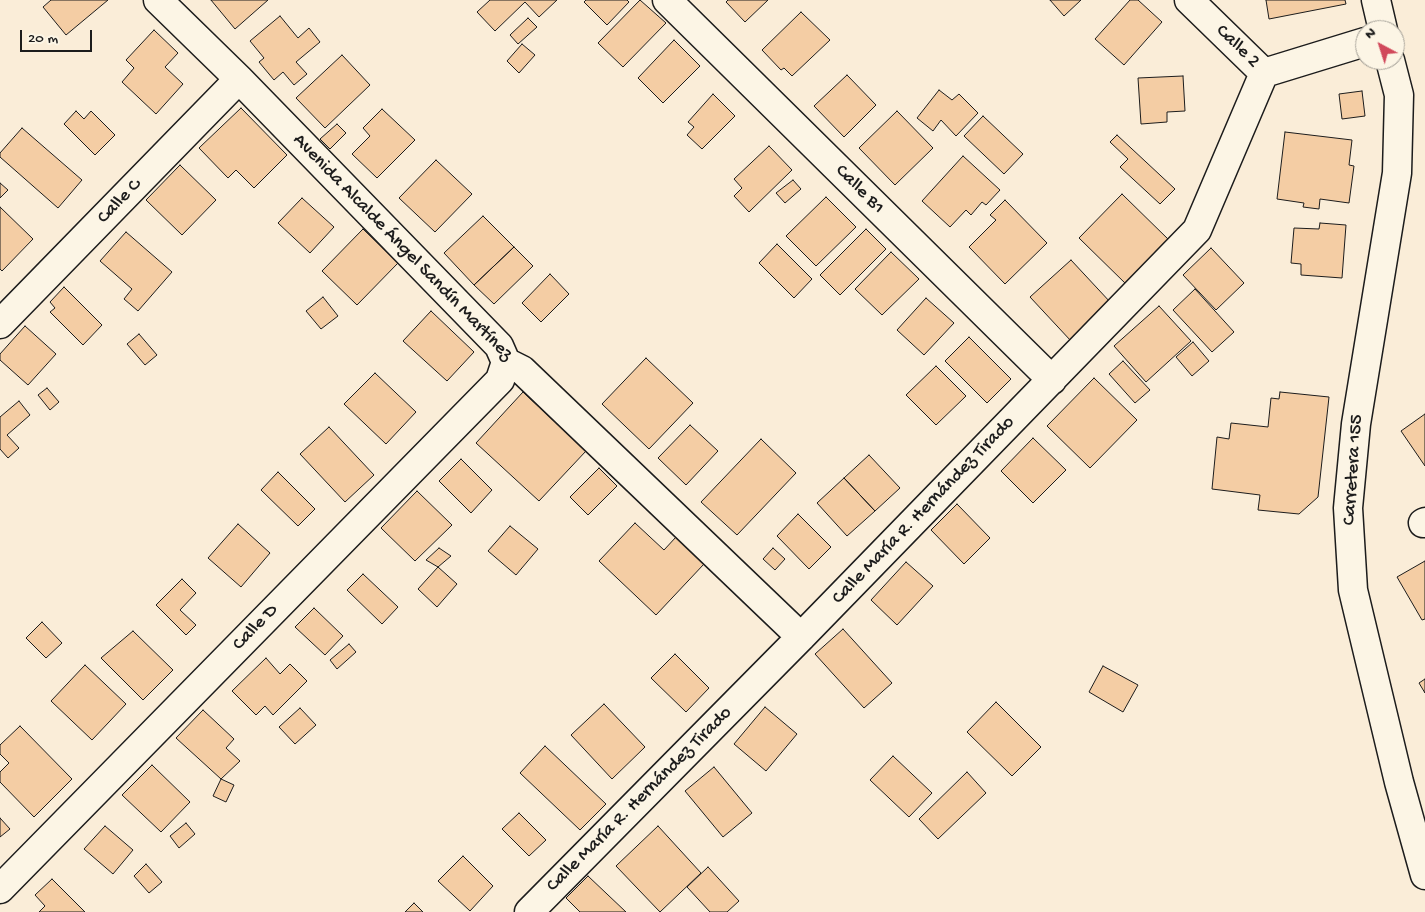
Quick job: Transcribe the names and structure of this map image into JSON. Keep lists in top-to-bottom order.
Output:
{
  "streets": {
    "street": [
      "Calle 2",
      "Calle B1",
      "Calle C",
      "Avenida Alcalde Ángel Sandín Martínez",
      "Carretera 155",
      "Calle María R. Hernández Tirado",
      "Calle D"
    ]
  },
  "crossings": [
    ["Calle 2", "Calle María R. Hernández Tirado"],
    ["Calle B1", "Calle María R. Hernández Tirado"],
    ["Calle C", "Avenida Alcalde Ángel Sandín Martínez"],
    ["Avenida Alcalde Ángel Sandín Martínez", "Calle María R. Hernández Tirado"],
    ["Avenida Alcalde Ángel Sandín Martínez", "Calle D"]
  ],
  "scale_bar": "20 m",
  "north": "top left"
}
